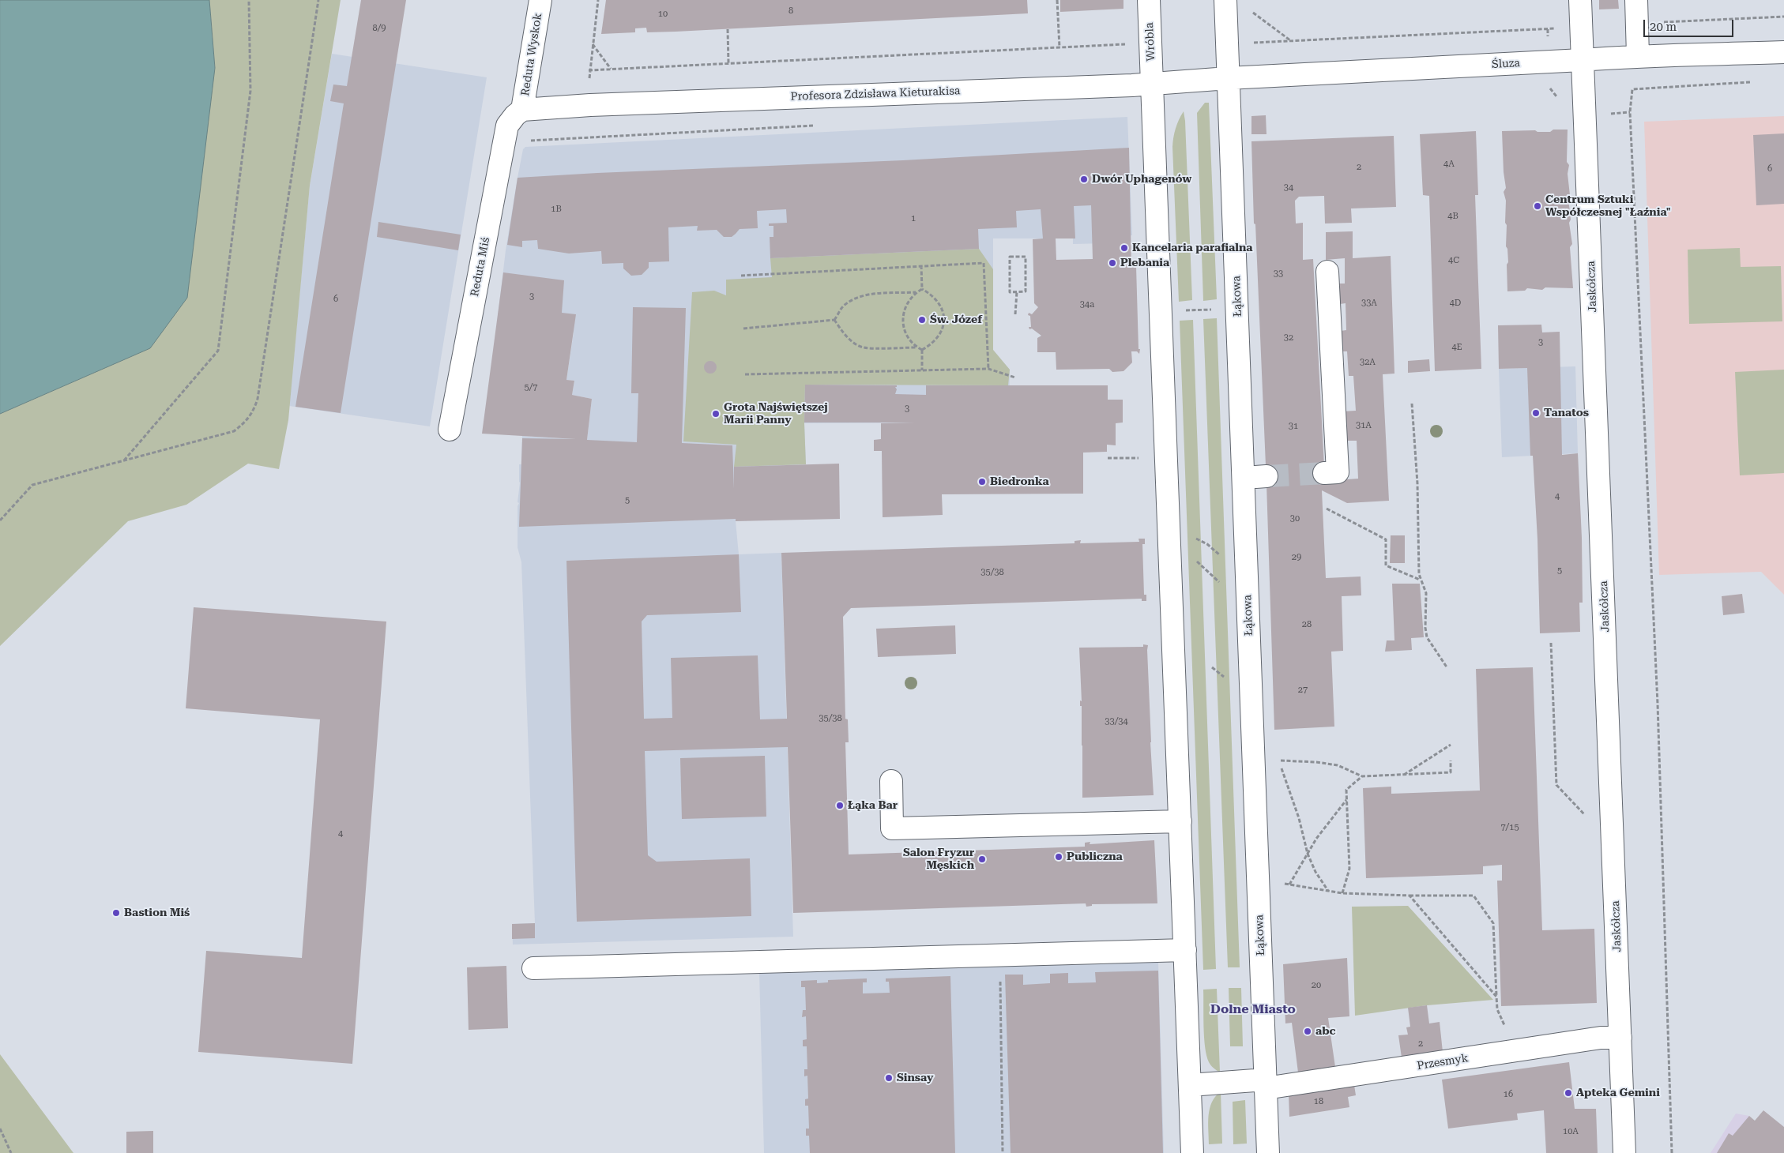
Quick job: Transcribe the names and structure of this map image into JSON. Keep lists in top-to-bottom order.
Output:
{
  "streets": {
    "street": [
      "Wróbla",
      "Reduta Wyskok",
      "Śluza",
      "Profesora Zdzisława Kieturakisa",
      "Reduta Miś",
      "Jaskółcza",
      "Łąkowa",
      "Przesmyk"
    ]
  },
  "crossings": [
    ["Wróbla", "Profesora Zdzisława Kieturakisa"],
    ["Reduta Wyskok", "Profesora Zdzisława Kieturakisa"],
    ["Reduta Wyskok", "Reduta Miś"],
    ["Śluza", "Profesora Zdzisława Kieturakisa"],
    ["Śluza", "Jaskółcza"],
    ["Śluza", "Łąkowa"],
    ["Profesora Zdzisława Kieturakisa", "Reduta Miś"],
    ["Profesora Zdzisława Kieturakisa", "Łąkowa"],
    ["Jaskółcza", "Przesmyk"],
    ["Łąkowa", "Przesmyk"]
  ],
  "districts": ["Dolne Miasto"],
  "places": [
    "Dwór Uphagenów",
    "Centrum Sztuki Współczesnej \"Łaźnia\"",
    "Kancelaria parafialna",
    "Plebania",
    "Św. Józef",
    "Tanatos",
    "Grota Najświętszej Marii Panny",
    "Biedronka",
    "Łąka Bar",
    "Publiczna",
    "Salon Fryzur Męskich",
    "Bastion Miś",
    "abc",
    "Sinsay",
    "Apteka Gemini"
  ],
  "house_numbers": [
    "8",
    "10",
    "8/9",
    "4A",
    "2",
    "6",
    "34",
    "1B",
    "4B",
    "1",
    "4C",
    "33",
    "3",
    "6",
    "33A",
    "4D",
    "34a",
    "32",
    "3",
    "4E",
    "32A",
    "5/7",
    "3",
    "31A",
    "31",
    "4",
    "5",
    "30",
    "29",
    "5",
    "35/38",
    "28",
    "27",
    "35/38",
    "33/34",
    "7/15",
    "4",
    "20",
    "2",
    "16",
    "18",
    "10A"
  ],
  "scale_bar": "20 m"
}
